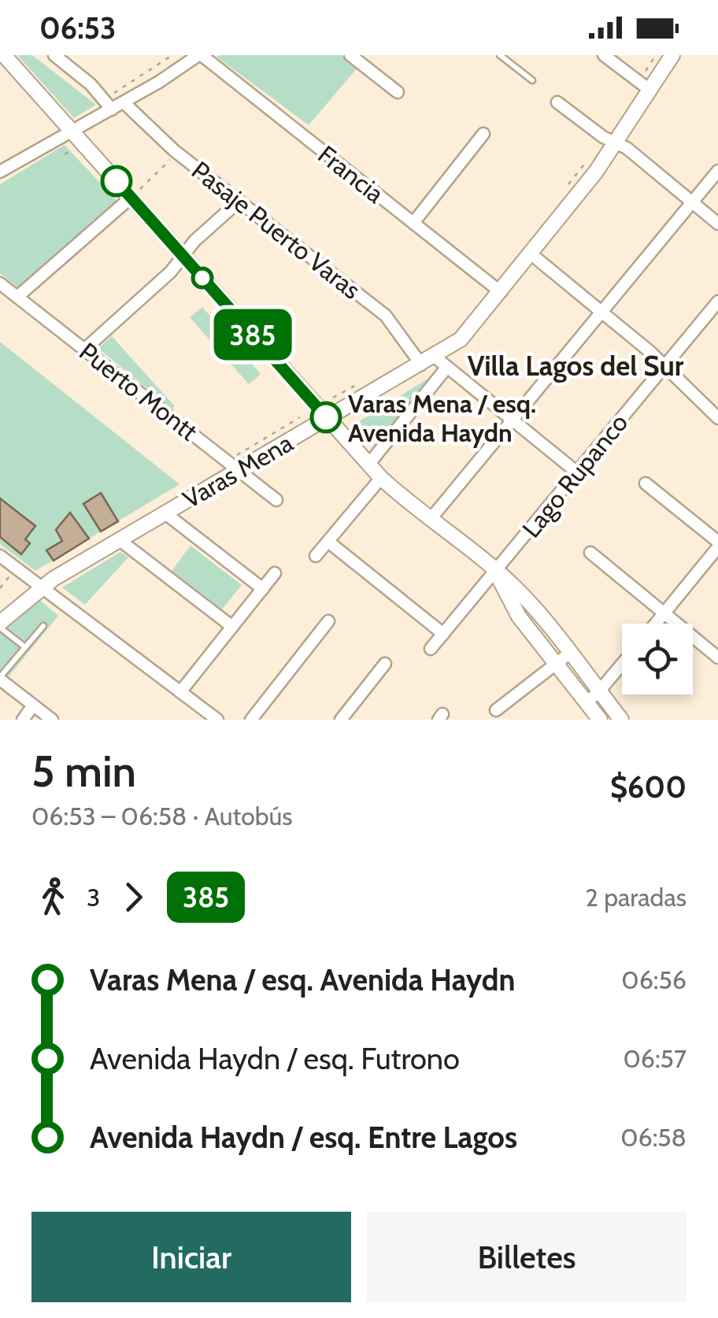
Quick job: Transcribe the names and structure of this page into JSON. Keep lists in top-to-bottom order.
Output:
{
  "streets": {
    "street": [
      "Francia",
      "Pasaje Puerto Varas",
      "Puerto Montt",
      "Varas Mena",
      "Lago Rupanco"
    ]
  },
  "crossings": [
    ["Francia", "Varas Mena"],
    ["Pasaje Puerto Varas", "Varas Mena"],
    ["Puerto Montt", "Varas Mena"]
  ],
  "districts": ["Villa Lagos del Sur"],
  "places": ["Varas Mena / esq. Avenida Haydn"],
  "lines": ["bus line 385"],
  "page": {
    "status": "06:53",
    "on_map": "385",
    "heading": ["5 min", "06:53 – 06:58 · Autobús", "$600"],
    "legs": ["3", "385", "2 paradas"],
    "list": [
      {
        "name": "Varas Mena / esq. Avenida Haydn",
        "value": "06:56"
      },
      {
        "name": "Avenida Haydn / esq. Futrono",
        "value": "06:57"
      },
      {
        "name": "Avenida Haydn / esq. Entre Lagos",
        "value": "06:58"
      }
    ],
    "buttons": ["Iniciar", "Billetes"]
  }
}
